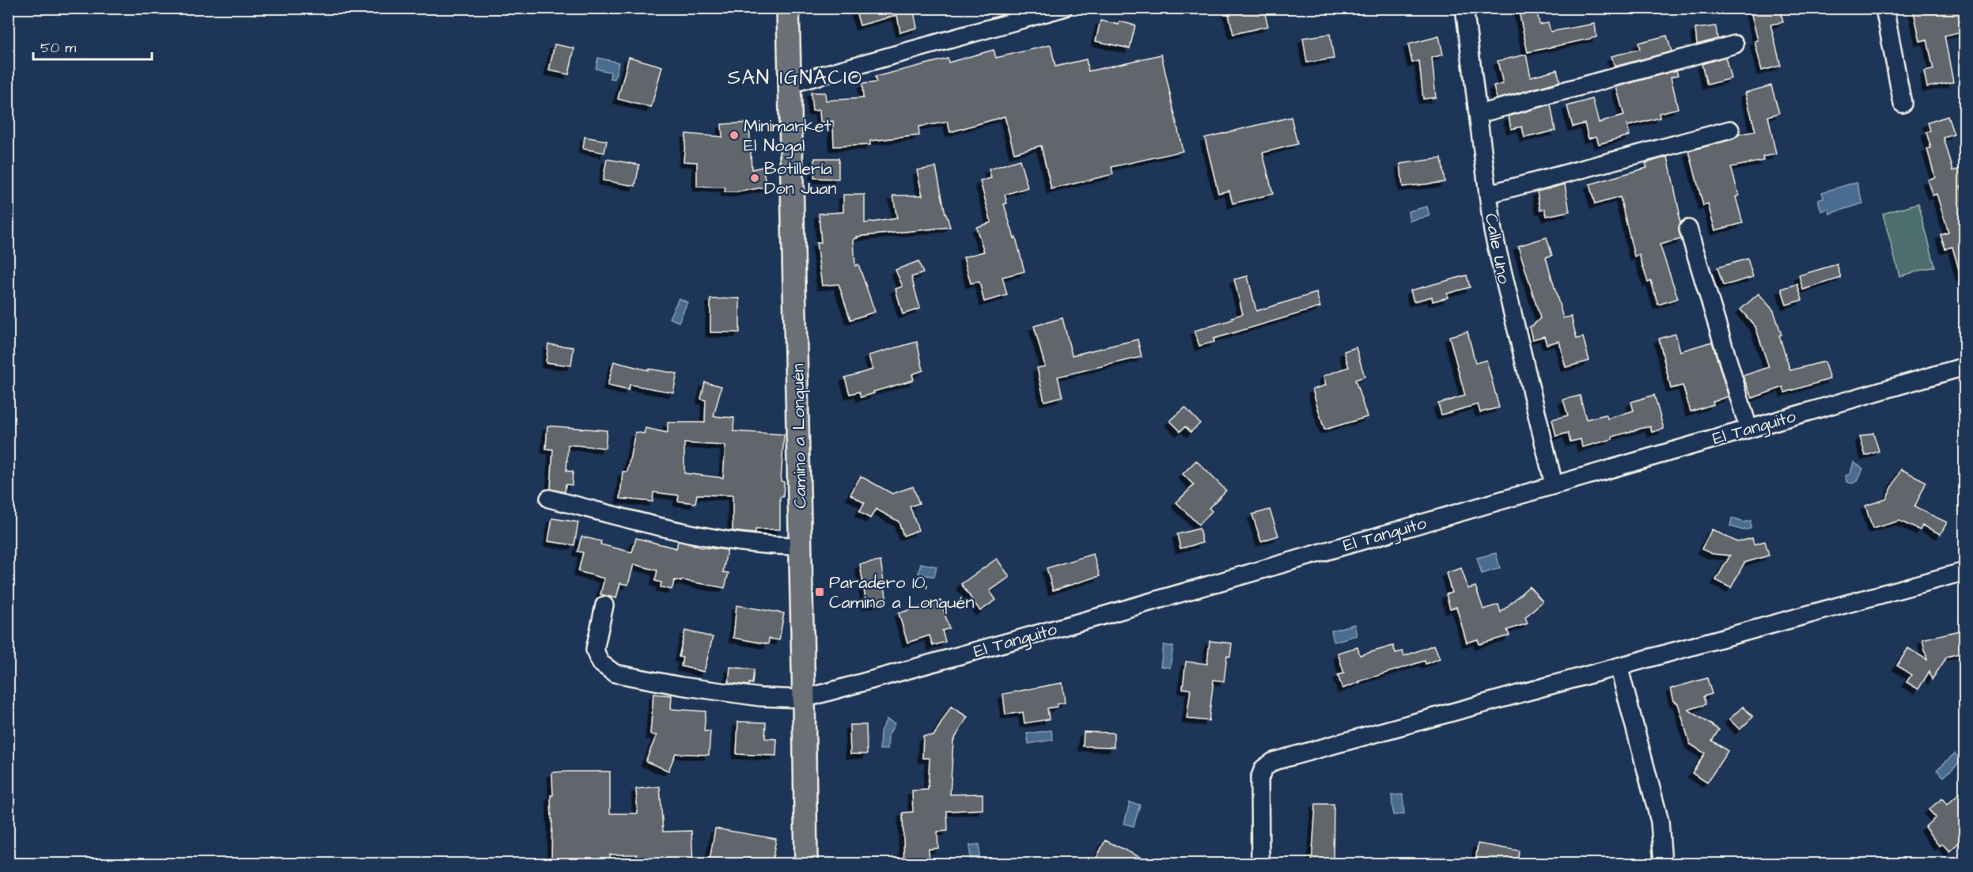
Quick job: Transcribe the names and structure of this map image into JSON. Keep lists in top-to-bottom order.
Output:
{
  "streets": {
    "main road": ["Camino a Lonquén"],
    "street": ["Calle Uno", "El Tanguito"]
  },
  "crossings": [
    ["Calle Uno", "El Tanguito"],
    ["El Tanguito", "Camino a Lonquén"]
  ],
  "districts": ["SAN IGNACIO"],
  "places": {
    "other": ["Minimarket El Nogal", "Botillería Don Juan"],
    "transit": ["Paradero 10, Camino a Lonquén"]
  },
  "scale_bar": "50 m"
}
